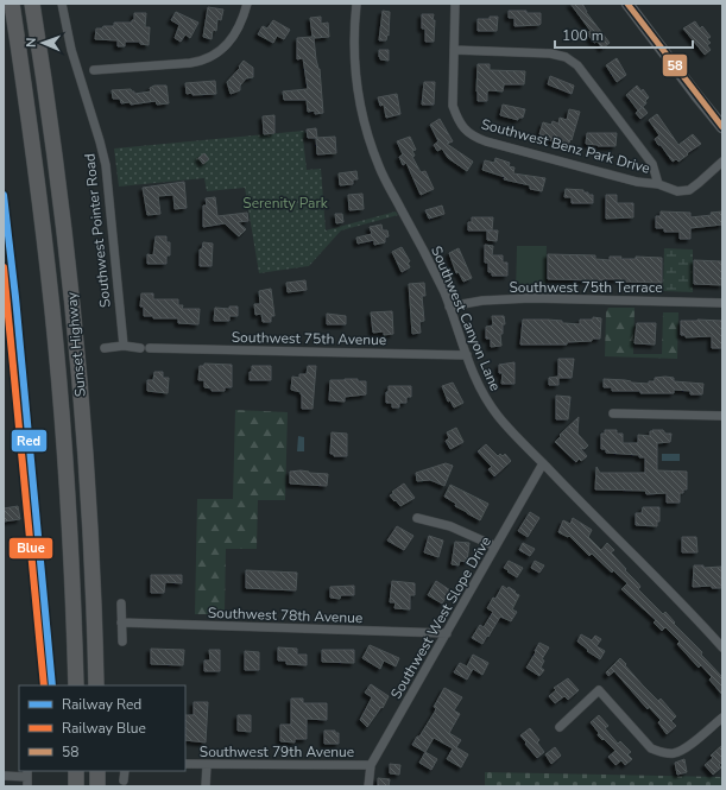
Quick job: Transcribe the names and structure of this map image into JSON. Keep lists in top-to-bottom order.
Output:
{
  "streets": {
    "highway": ["Sunset Highway"],
    "street": [
      "Southwest Benz Park Drive",
      "Southwest Pointer Road",
      "Southwest 75th Terrace",
      "Southwest Canyon Lane",
      "Southwest 75th Avenue",
      "Southwest 78th Avenue",
      "Southwest West Slope Drive",
      "Southwest 79th Avenue"
    ]
  },
  "crossings": [
    ["Southwest 75th Terrace", "Southwest Canyon Lane"],
    ["Southwest Canyon Lane", "Southwest 75th Avenue"],
    ["Southwest Canyon Lane", "Southwest West Slope Drive"],
    ["Southwest 78th Avenue", "Southwest West Slope Drive"],
    ["Southwest West Slope Drive", "Southwest 79th Avenue"]
  ],
  "parks": ["Serenity Park"],
  "lines": ["transit line 58", "rail line Red", "rail line Blue"],
  "legend": ["Railway Red", "Railway Blue", "58"],
  "scale_bar": "100 m",
  "north": "left"
}
